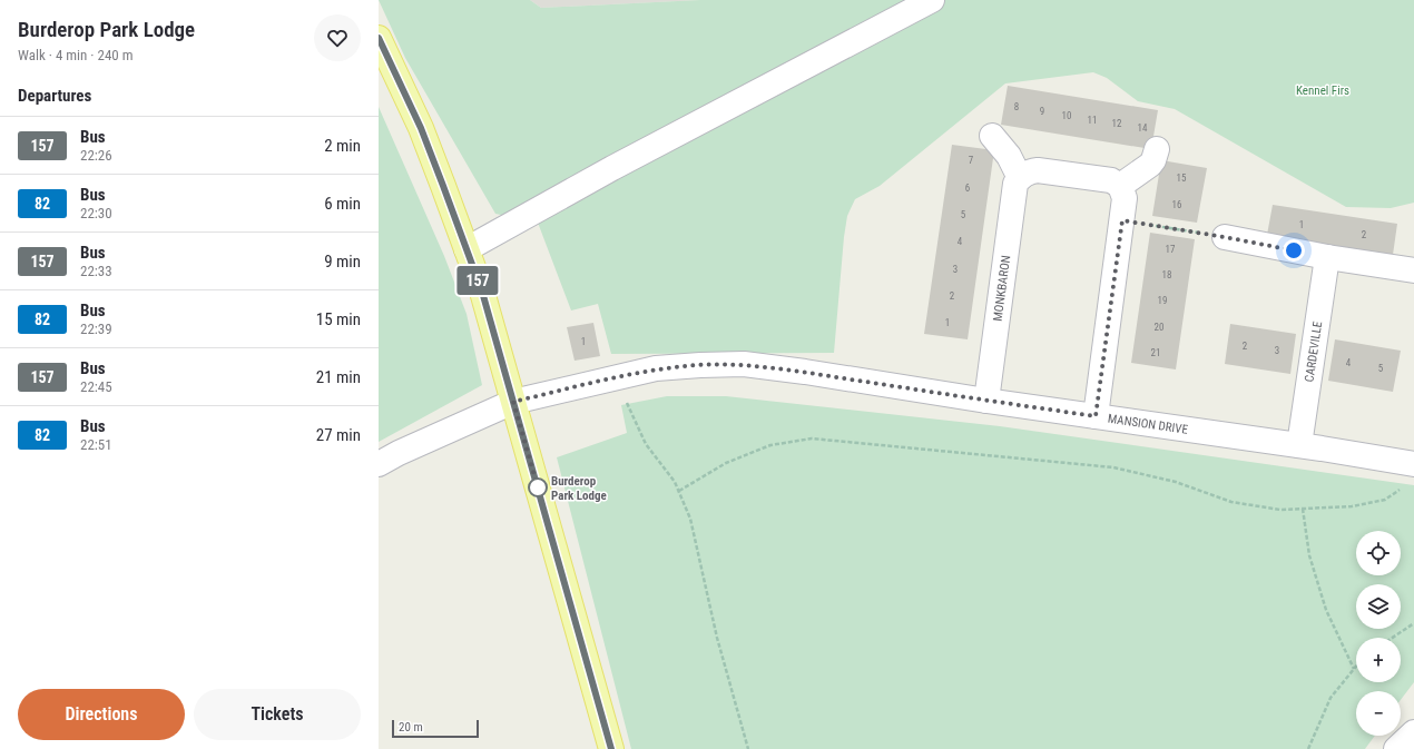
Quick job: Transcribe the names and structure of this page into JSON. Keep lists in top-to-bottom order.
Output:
{
  "streets": {
    "street": ["MONKBARON", "CARDEVILLE", "MANSION DRIVE"]
  },
  "crossings": [
    ["MONKBARON", "MANSION DRIVE"],
    ["CARDEVILLE", "MANSION DRIVE"]
  ],
  "parks": ["Kennel Firs"],
  "places": ["Burderop Park Lodge"],
  "lines": ["bus line 157"],
  "house_numbers": [
    "8",
    "9",
    "10",
    "11",
    "12",
    "14",
    "7",
    "15",
    "6",
    "16",
    "5",
    "1",
    "2",
    "4",
    "17",
    "3",
    "18",
    "2",
    "19",
    "1",
    "20",
    "1",
    "2",
    "3",
    "21",
    "4",
    "5"
  ],
  "scale_bar": "20 m",
  "page": {
    "heading": [
      ["Burderop Park Lodge", "Walk · 4 min · 240 m"],
      "Departures"
    ],
    "on_map": "157",
    "list": [
      {
        "mark": "157",
        "name": "Bus",
        "note": "22:26",
        "value": "2 min"
      },
      {
        "mark": "82",
        "name": "Bus",
        "note": "22:30",
        "value": "6 min"
      },
      {
        "mark": "157",
        "name": "Bus",
        "note": "22:33",
        "value": "9 min"
      },
      {
        "mark": "82",
        "name": "Bus",
        "note": "22:39",
        "value": "15 min"
      },
      {
        "mark": "157",
        "name": "Bus",
        "note": "22:45",
        "value": "21 min"
      },
      {
        "mark": "82",
        "name": "Bus",
        "note": "22:51",
        "value": "27 min"
      }
    ],
    "map_buttons": ["+", "−"],
    "buttons": ["Directions", "Tickets"],
    "scale": "20 m"
  }
}
